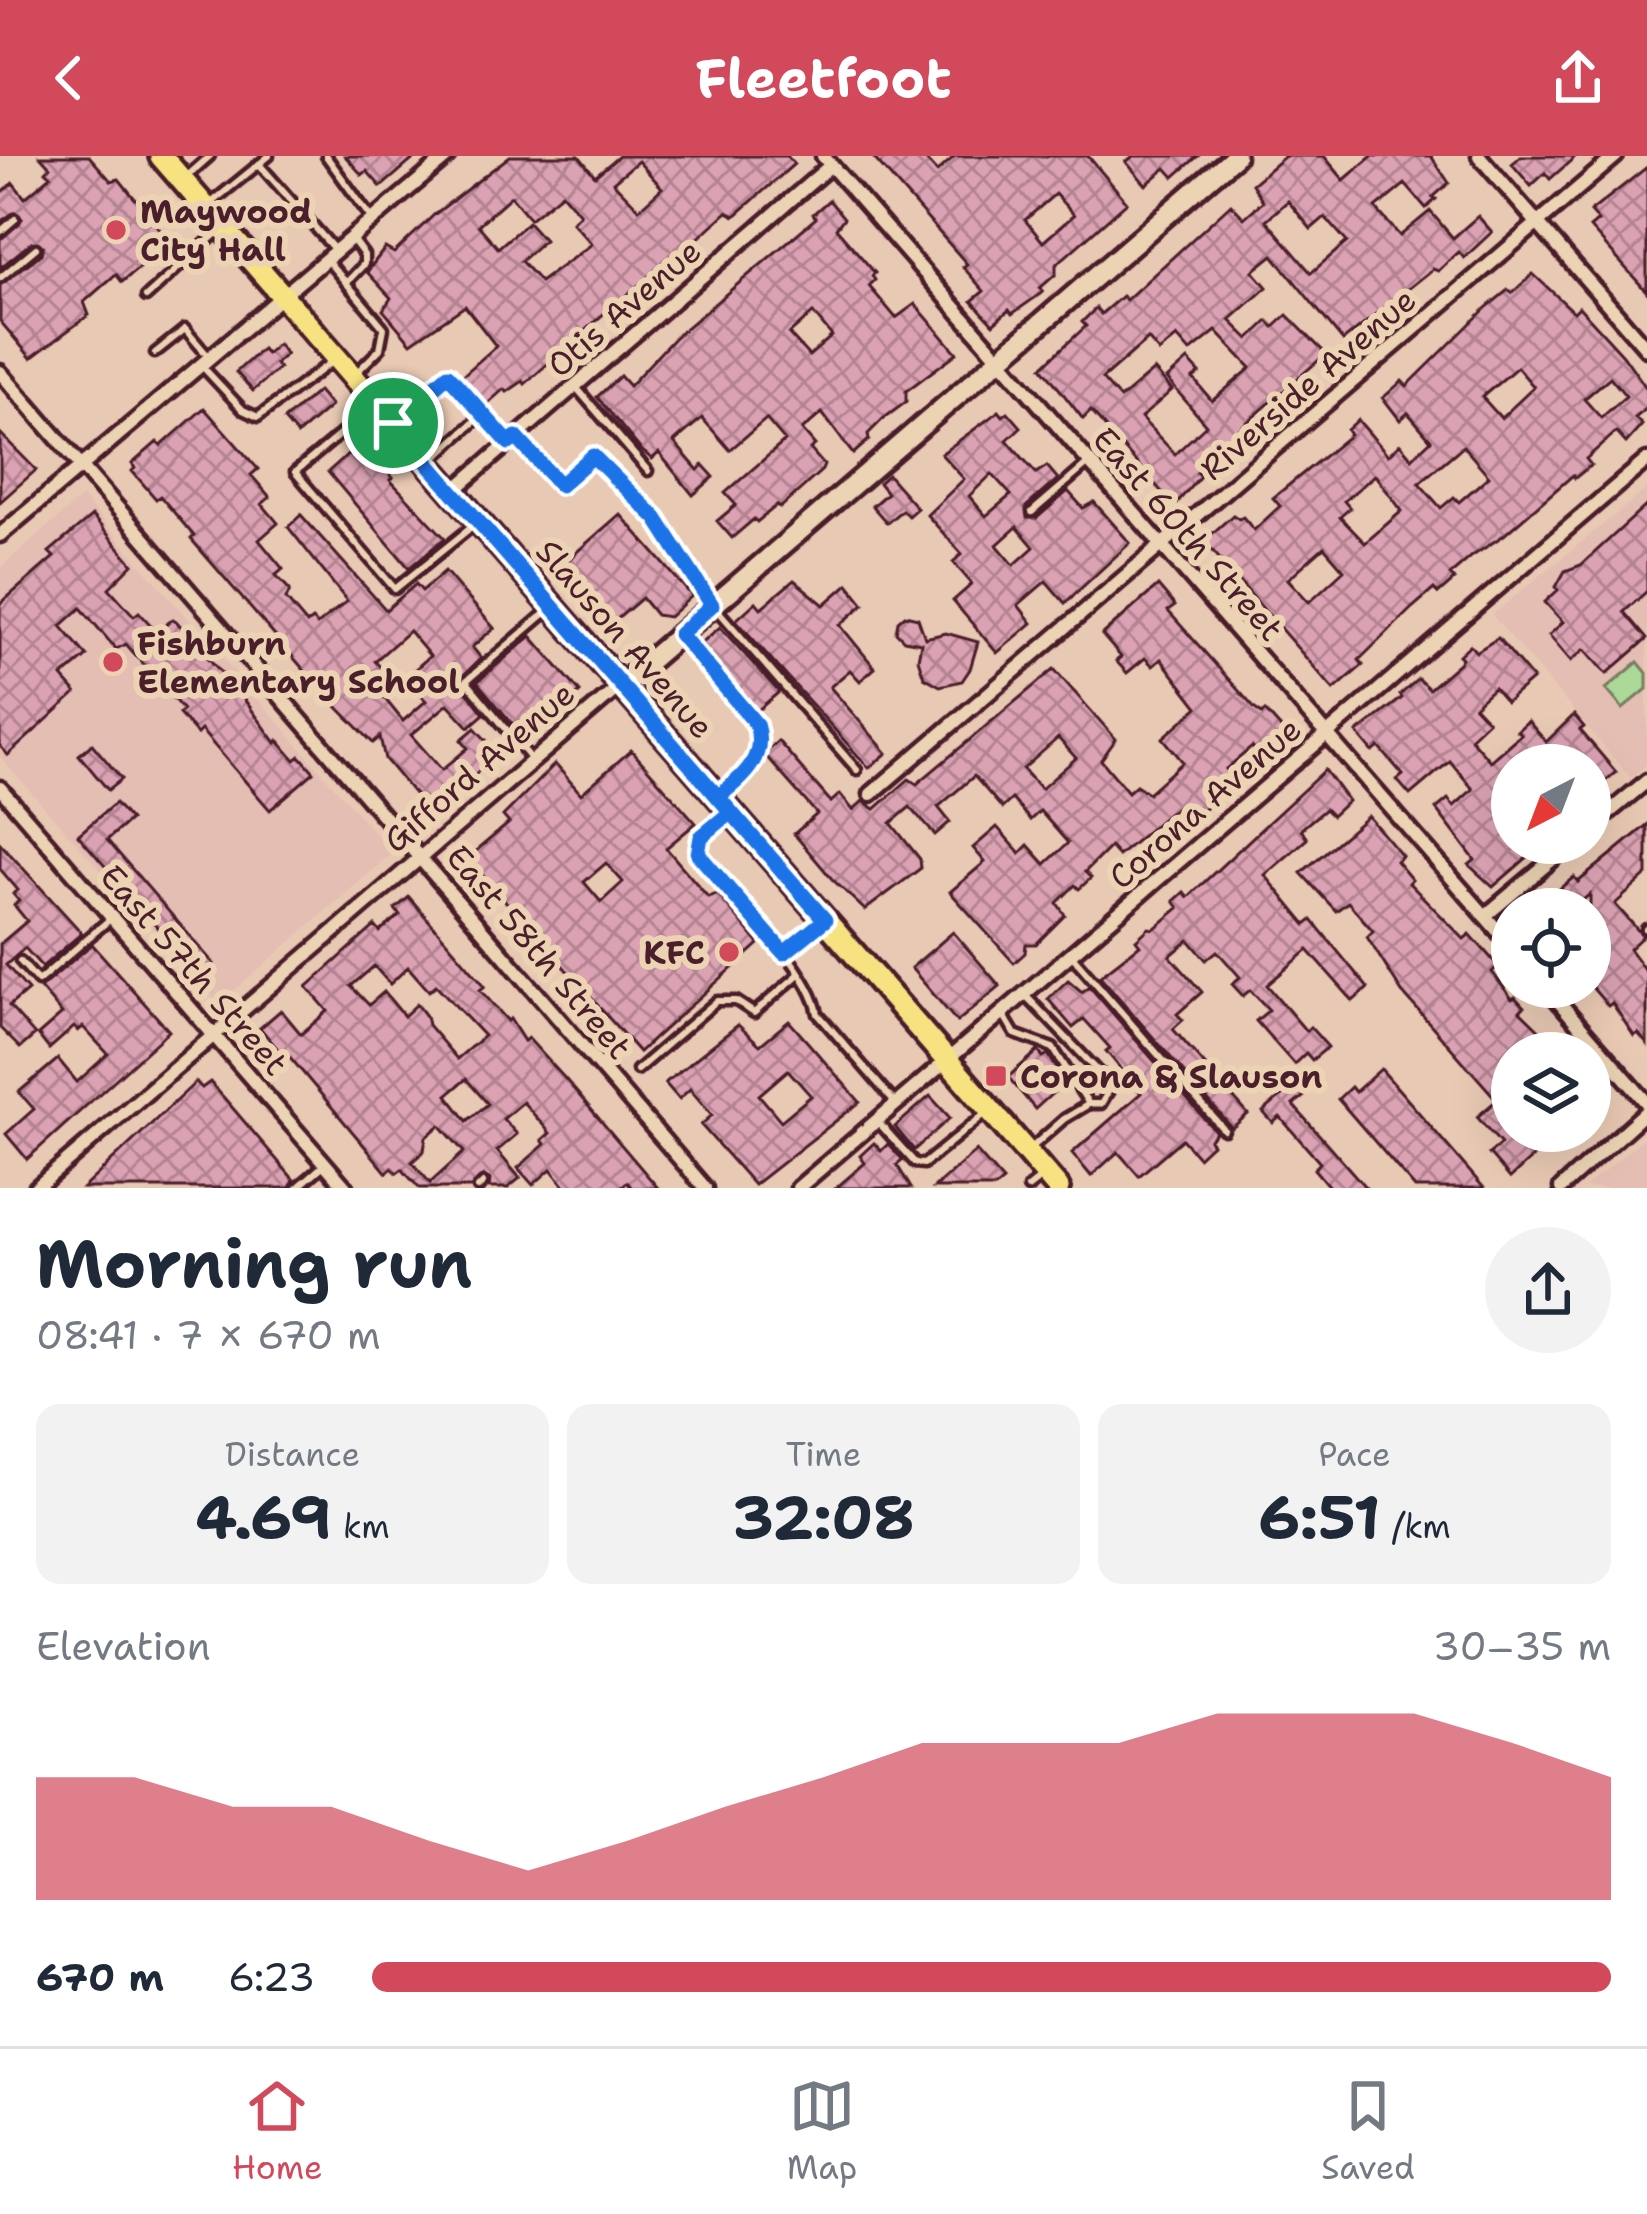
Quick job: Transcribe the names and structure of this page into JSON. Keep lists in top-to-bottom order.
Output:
{
  "streets": {
    "main road": ["Slauson Avenue"],
    "street": [
      "Otis Avenue",
      "Riverside Avenue",
      "East 60th Street",
      "Gifford Avenue",
      "Corona Avenue",
      "East 58th Street",
      "East 57th Street"
    ]
  },
  "crossings": [
    ["Otis Avenue", "East 60th Street"],
    ["Otis Avenue", "Slauson Avenue"],
    ["Riverside Avenue", "East 60th Street"],
    ["East 60th Street", "Gifford Avenue"],
    ["East 60th Street", "Corona Avenue"],
    ["Slauson Avenue", "Gifford Avenue"],
    ["Slauson Avenue", "Corona Avenue"],
    ["Gifford Avenue", "East 58th Street"],
    ["Gifford Avenue", "East 57th Street"]
  ],
  "places": {
    "other": ["Maywood City Hall", "Fishburn Elementary School", "KFC"],
    "transit": ["Corona & Slauson"]
  },
  "north": "bottom left",
  "page": {
    "header": "Fleetfoot",
    "heading": ["Morning run", "08:41 · 7 × 670 m"],
    "stats": [
      ["Distance", "4.69 km"],
      ["Time", "32:08"],
      ["Pace", "6:51 /km"]
    ],
    "chart": ["Elevation", "30–35 m"],
    "list": [
      {
        "name": "670 m",
        "note": "6:23"
      }
    ],
    "tabs": ["Home", "Map", "Saved"]
  }
}
